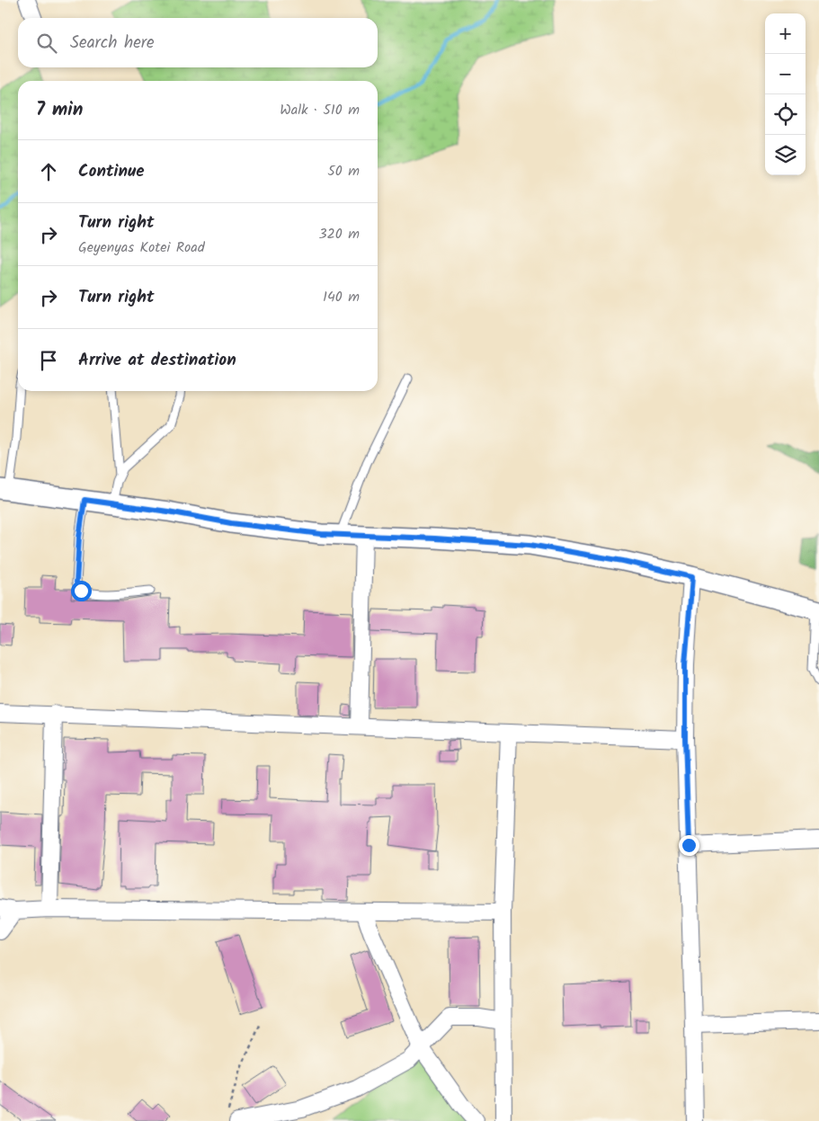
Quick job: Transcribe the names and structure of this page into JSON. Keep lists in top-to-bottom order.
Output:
{
  "page": {
    "map_buttons": ["+", "−"],
    "search": "Search here",
    "heading": ["7 min", "Walk · 510 m"],
    "list": [
      ["Continue", "50 m"],
      ["Turn right", "Geyenyas Kotei Road", "320 m"],
      ["Turn right", "140 m"],
      "Arrive at destination"
    ]
  }
}
